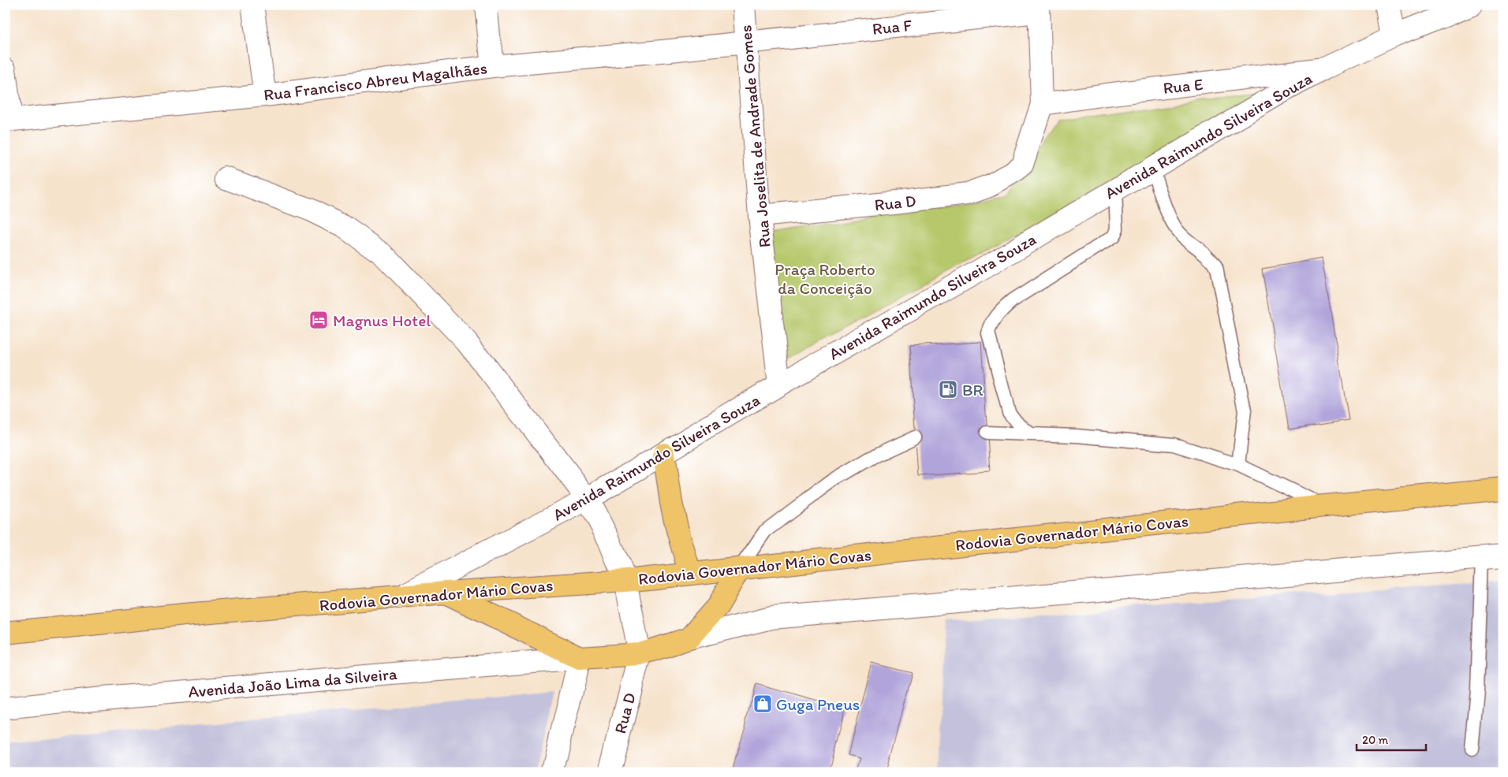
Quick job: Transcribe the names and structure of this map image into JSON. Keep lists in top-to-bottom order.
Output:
{
  "streets": {
    "highway": ["Rodovia Governador Mário Covas"],
    "street": [
      "Rua F",
      "Rua Francisco Abreu Magalhães",
      "Rua E",
      "Avenida Raimundo Silveira Souza",
      "Rua Joselita de Andrade Gomes",
      "Rua D",
      "Avenida João Lima da Silveira"
    ]
  },
  "crossings": [
    ["Rua F", "Rua Francisco Abreu Magalhães"],
    ["Rua F", "Rua Joselita de Andrade Gomes"],
    ["Rua Francisco Abreu Magalhães", "Rua Joselita de Andrade Gomes"],
    ["Rua E", "Avenida Raimundo Silveira Souza"],
    ["Rua E", "Rua D"],
    ["Avenida Raimundo Silveira Souza", "Rua Joselita de Andrade Gomes"],
    ["Avenida Raimundo Silveira Souza", "Rodovia Governador Mário Covas"],
    ["Rua Joselita de Andrade Gomes", "Rua D"]
  ],
  "parks": ["Praça Roberto da Conceição"],
  "places": {
    "hotel": ["Magnus Hotel"],
    "fuel station": ["BR"],
    "shop": ["Guga Pneus"]
  },
  "scale_bar": "20 m"
}
